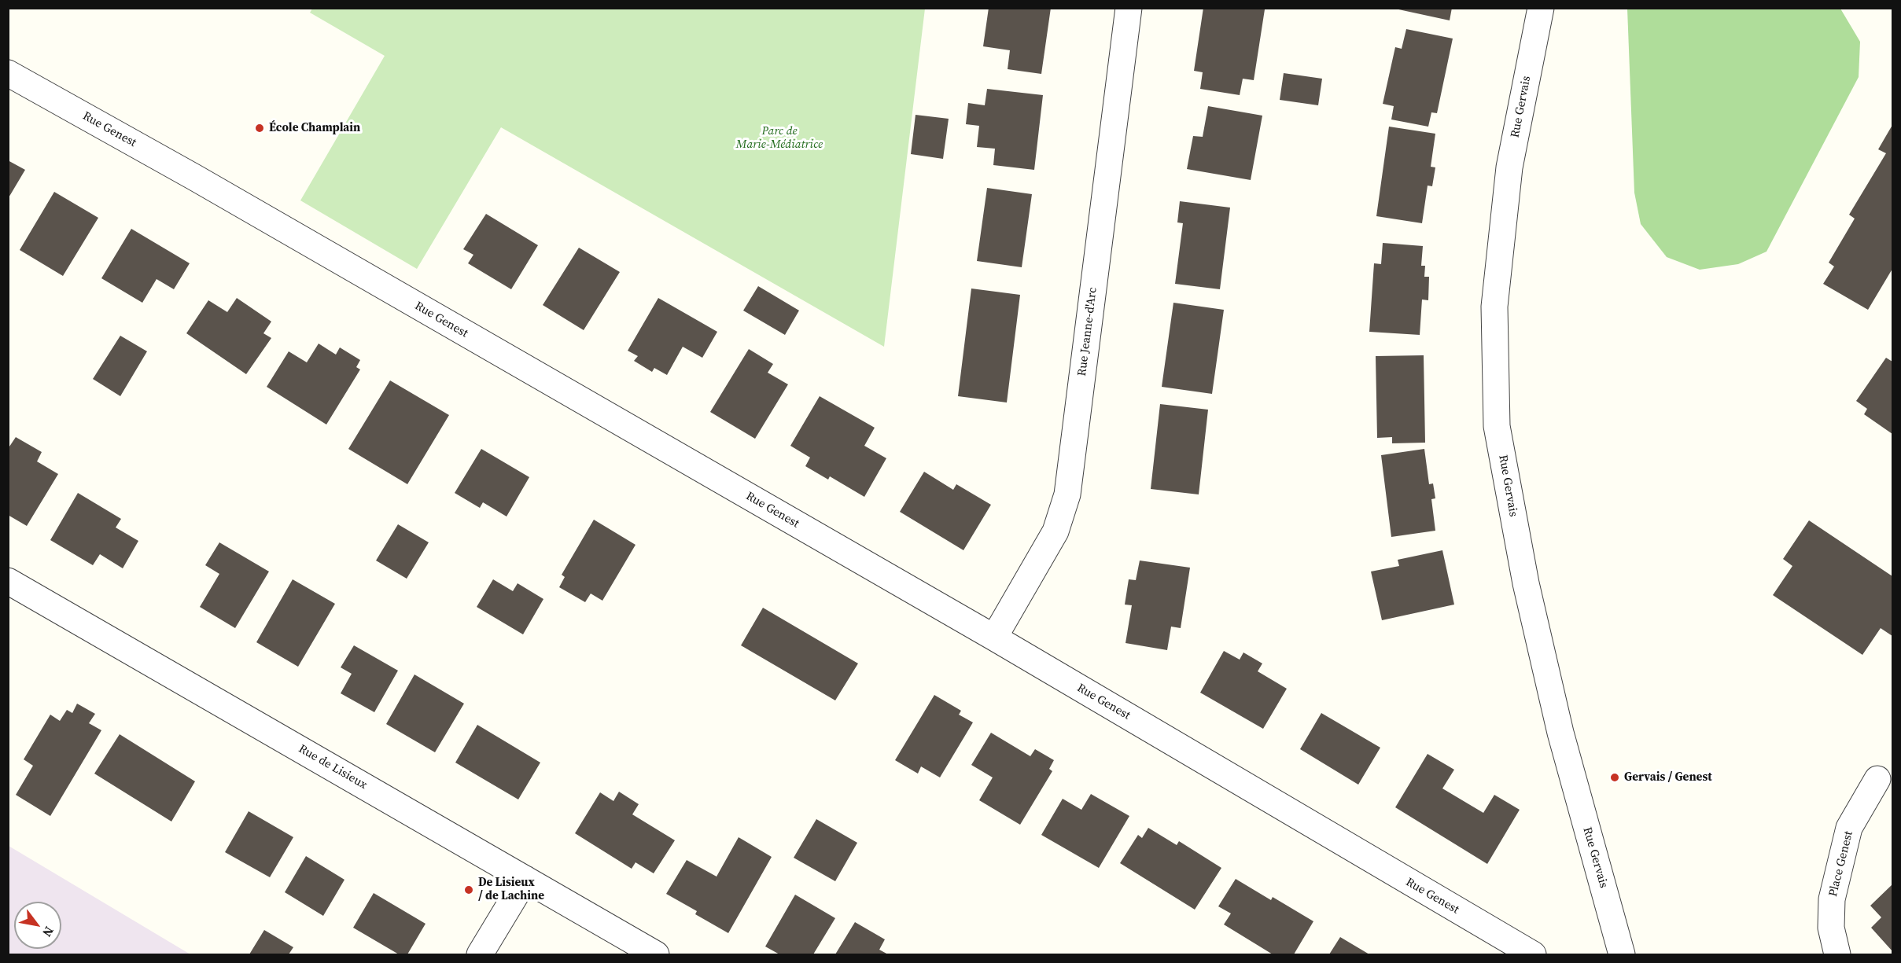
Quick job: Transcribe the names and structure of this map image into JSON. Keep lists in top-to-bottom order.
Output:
{
  "streets": {
    "street": [
      "Rue Gervais",
      "Rue Genest",
      "Rue Jeanne-d'Arc",
      "Rue de Lisieux",
      "Place Genest"
    ]
  },
  "crossings": [
    ["Rue Genest", "Rue Jeanne-d'Arc"]
  ],
  "parks": ["Parc de Marie-Médiatrice"],
  "places": ["École Champlain", "Gervais / Genest", "De Lisieux / de Lachine"],
  "north": "bottom right"
}
